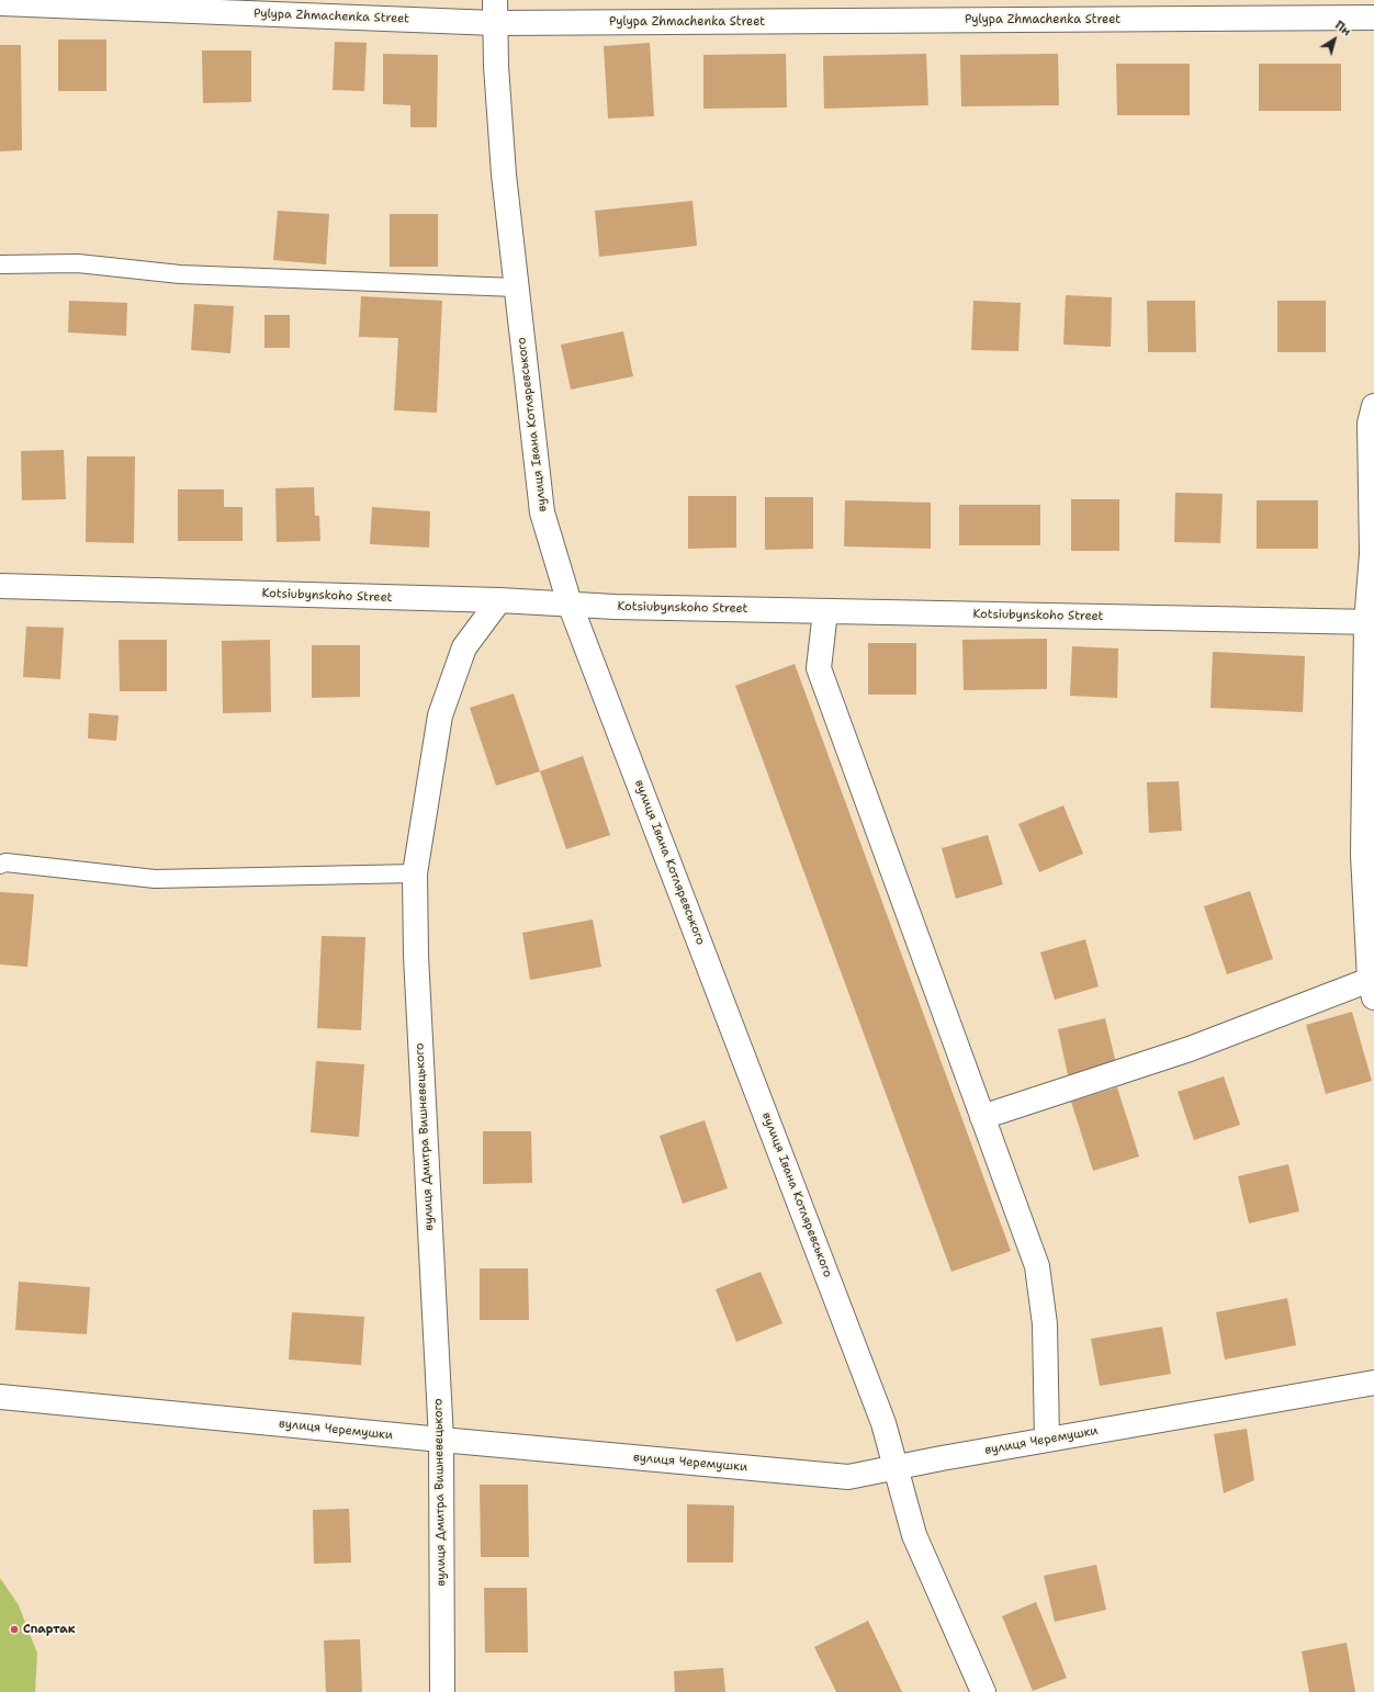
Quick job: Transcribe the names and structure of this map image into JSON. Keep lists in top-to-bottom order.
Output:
{
  "streets": {
    "street": [
      "Pylypa Zhmachenka Street",
      "вулиця Івана Котляревського",
      "Kotsiubynskoho Street",
      "вулиця Дмитра Вишневецького",
      "вулиця Черемушки"
    ]
  },
  "crossings": [
    ["Pylypa Zhmachenka Street", "вулиця Івана Котляревського"],
    ["вулиця Івана Котляревського", "Kotsiubynskoho Street"],
    ["вулиця Івана Котляревського", "вулиця Черемушки"],
    ["Kotsiubynskoho Street", "вулиця Дмитра Вишневецького"],
    ["вулиця Дмитра Вишневецького", "вулиця Черемушки"]
  ],
  "places": ["Спартак"],
  "north": "top right"
}
